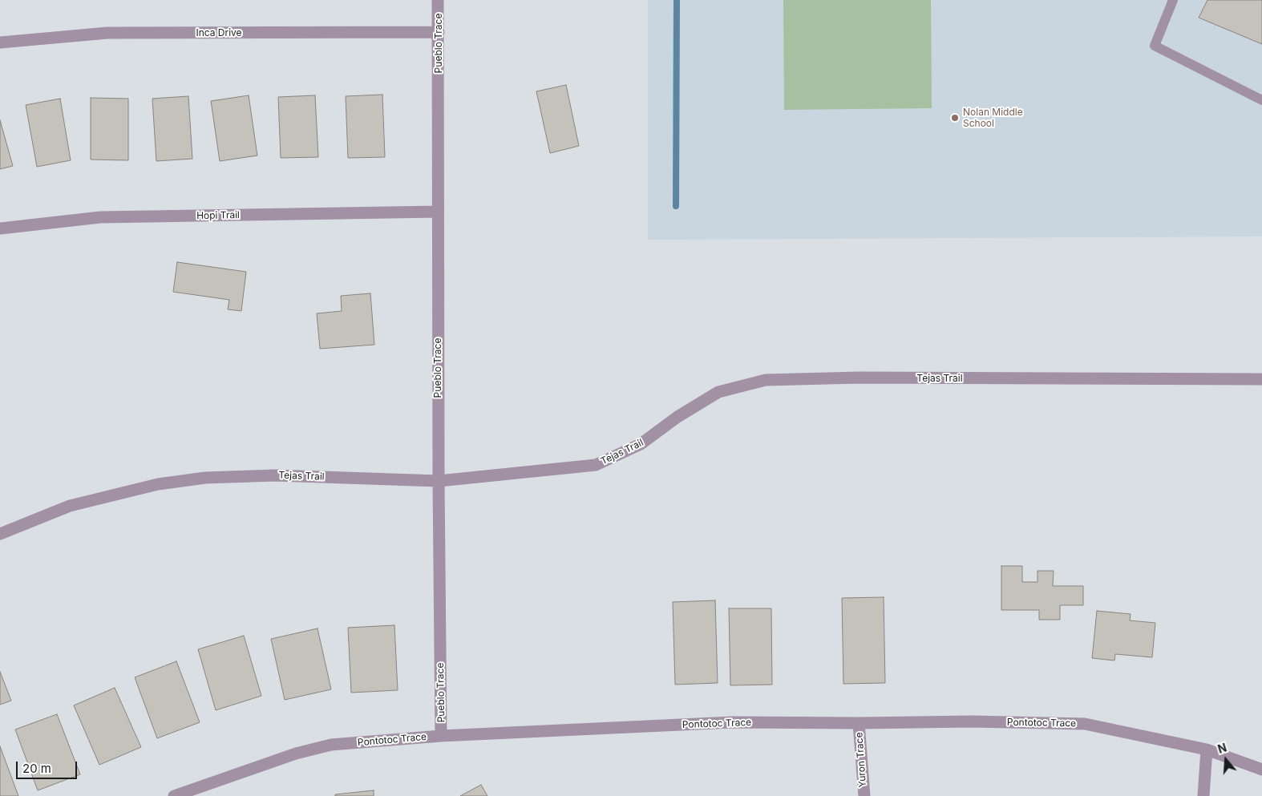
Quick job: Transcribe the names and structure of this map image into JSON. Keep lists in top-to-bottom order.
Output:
{
  "streets": {
    "street": [
      "Inca Drive",
      "Pueblo Trace",
      "Hopi Trail",
      "Tejas Trail",
      "Pontotoc Trace",
      "Yuron Trace"
    ]
  },
  "crossings": [
    ["Inca Drive", "Pueblo Trace"],
    ["Pueblo Trace", "Hopi Trail"],
    ["Pueblo Trace", "Tejas Trail"],
    ["Pueblo Trace", "Pontotoc Trace"],
    ["Pontotoc Trace", "Yuron Trace"]
  ],
  "places": ["Nolan Middle School"],
  "scale_bar": "20 m",
  "north": "top"
}
